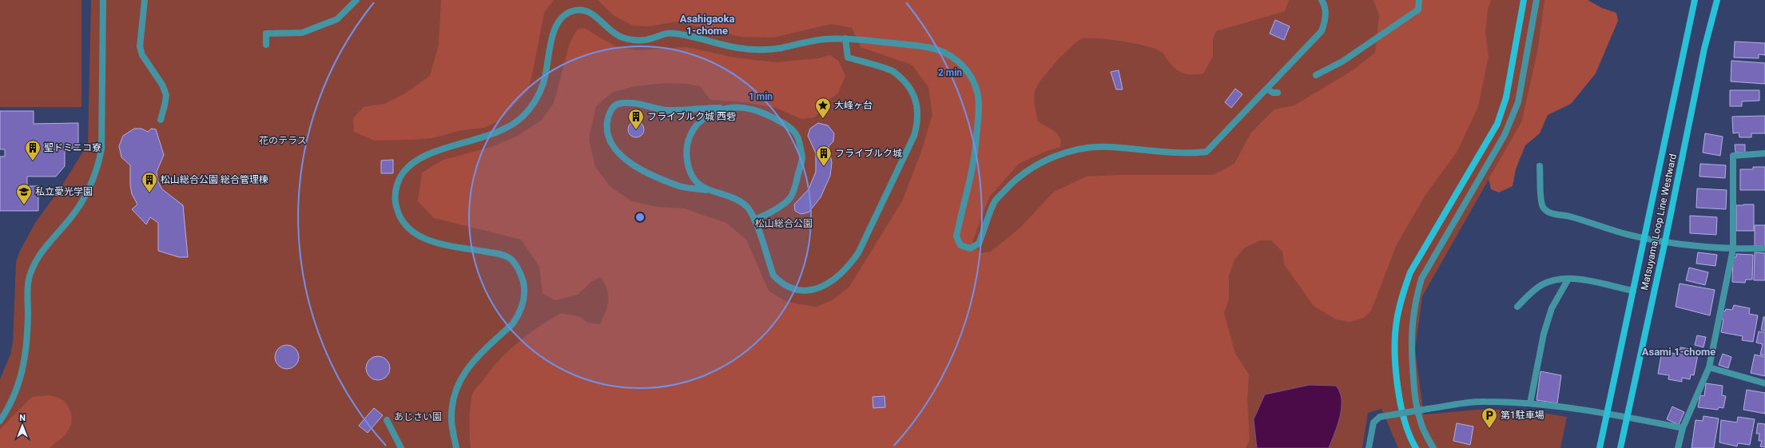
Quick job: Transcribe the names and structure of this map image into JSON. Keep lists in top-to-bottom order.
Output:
{
  "streets": {
    "street": ["Matsuyama Loop Line Westward"]
  },
  "districts": ["Asahigaoka 1-chome", "Asami 1-chome"],
  "parks": ["花のテラス", "松山総合公園", "あじさい園"],
  "places": {
    "place": ["大峰ヶ台"],
    "building": [
      "フライブルク城 西砦",
      "聖ドミニコ寮",
      "フライブルク城",
      "松山総合公園 総合管理棟"
    ],
    "school or university": ["私立愛光学園"],
    "parking": ["第1駐車場"]
  },
  "north": "top",
  "rings": ["2 min", "1 min"]
}
